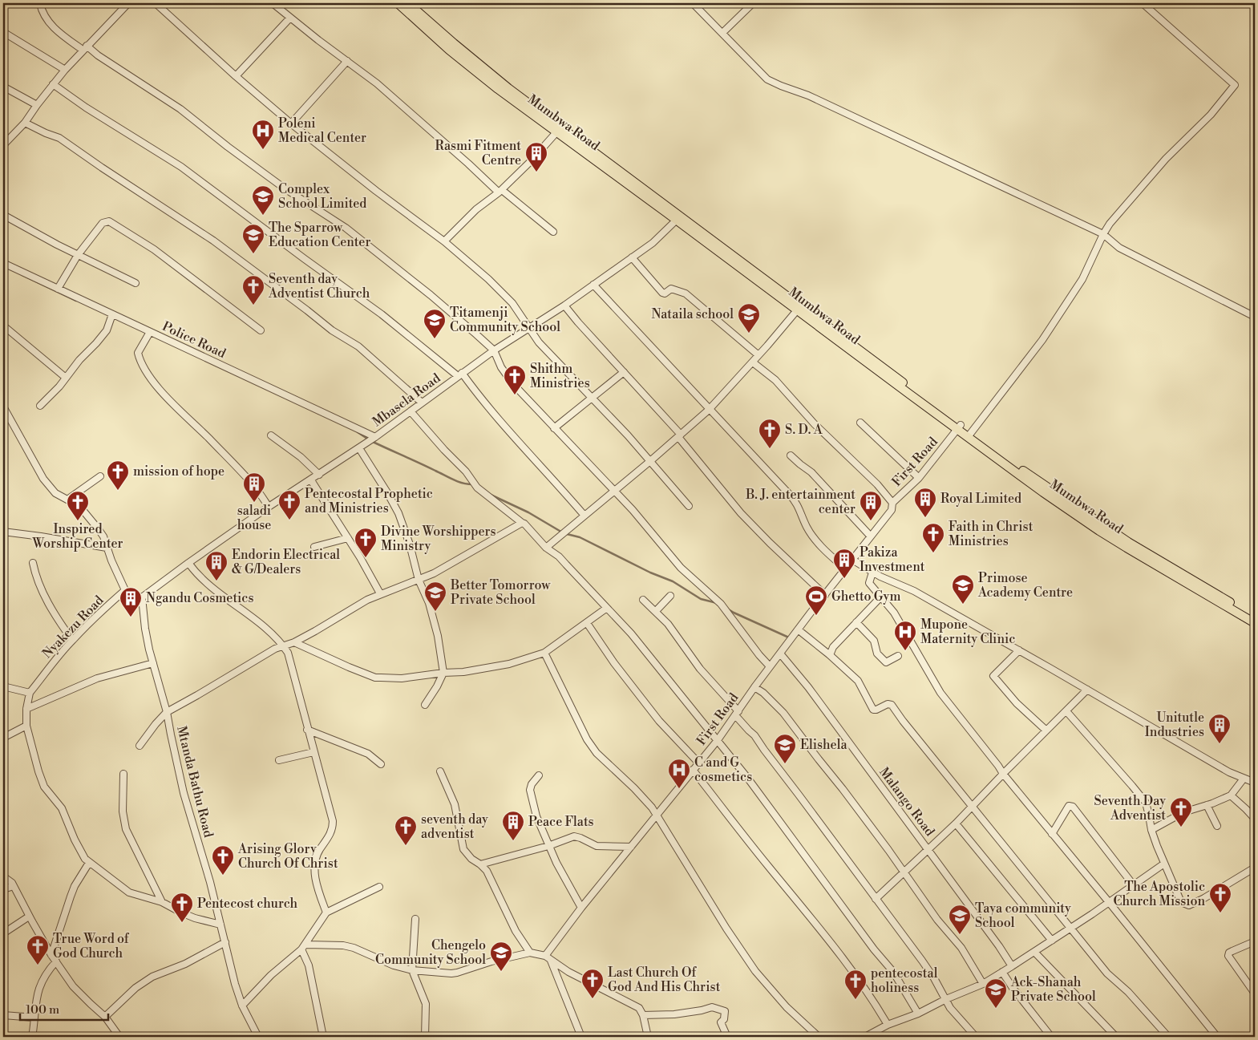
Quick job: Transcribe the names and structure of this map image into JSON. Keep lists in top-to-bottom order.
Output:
{
  "streets": {
    "main road": ["Mumbwa Road"],
    "street": [
      "Police Road",
      "Mbasela Road",
      "First Road",
      "Nyakezu Road",
      "Mtanda Bathu Road",
      "Malango Road"
    ]
  },
  "crossings": [
    ["Mumbwa Road", "Mbasela Road"],
    ["Mumbwa Road", "First Road"],
    ["Police Road", "Mbasela Road"],
    ["Mbasela Road", "Mtanda Bathu Road"],
    ["First Road", "Malango Road"]
  ],
  "places": {
    "hospital": ["Poleni Medical Center", "Mupone Maternity Clinic", "C and G cosmetics"],
    "building": [
      "Rasmi Fitment Centre",
      "saladi house",
      "Royal Limited",
      "B. J. entertainment center",
      "Pakiza Investment",
      "Endorin Electrical & G/Dealers",
      "Ngandu Cosmetics",
      "Unitutle Industries",
      "Peace Flats"
    ],
    "school or university": [
      "Complex School Limited",
      "The Sparrow Education Center",
      "Nataila school",
      "Titamenji Community School",
      "Primose Academy Centre",
      "Better Tomorrow Private School",
      "Elishela",
      "Taya community School",
      "Chengelo Community School",
      "Ack-Shanah Private School"
    ],
    "church": [
      "Seventh day Adventist Church",
      "Shithm Ministries",
      "S. D. A",
      "mission of hope",
      "Pentecostal Prophetic and Ministries",
      "Inspired Worship Center",
      "Faith in Christ Ministries",
      "Divine Worshippers Ministry",
      "Seventh Day Adventist",
      "seventh day adventist",
      "Arising Glory Church Of Christ",
      "The Apostolic Church Mission",
      "Pentecost church",
      "True Word of God Church",
      "Last Church Of God And His Christ",
      "pentecostal holiness"
    ],
    "sports": ["Ghetto Gym"]
  },
  "scale_bar": "100 m"
}
